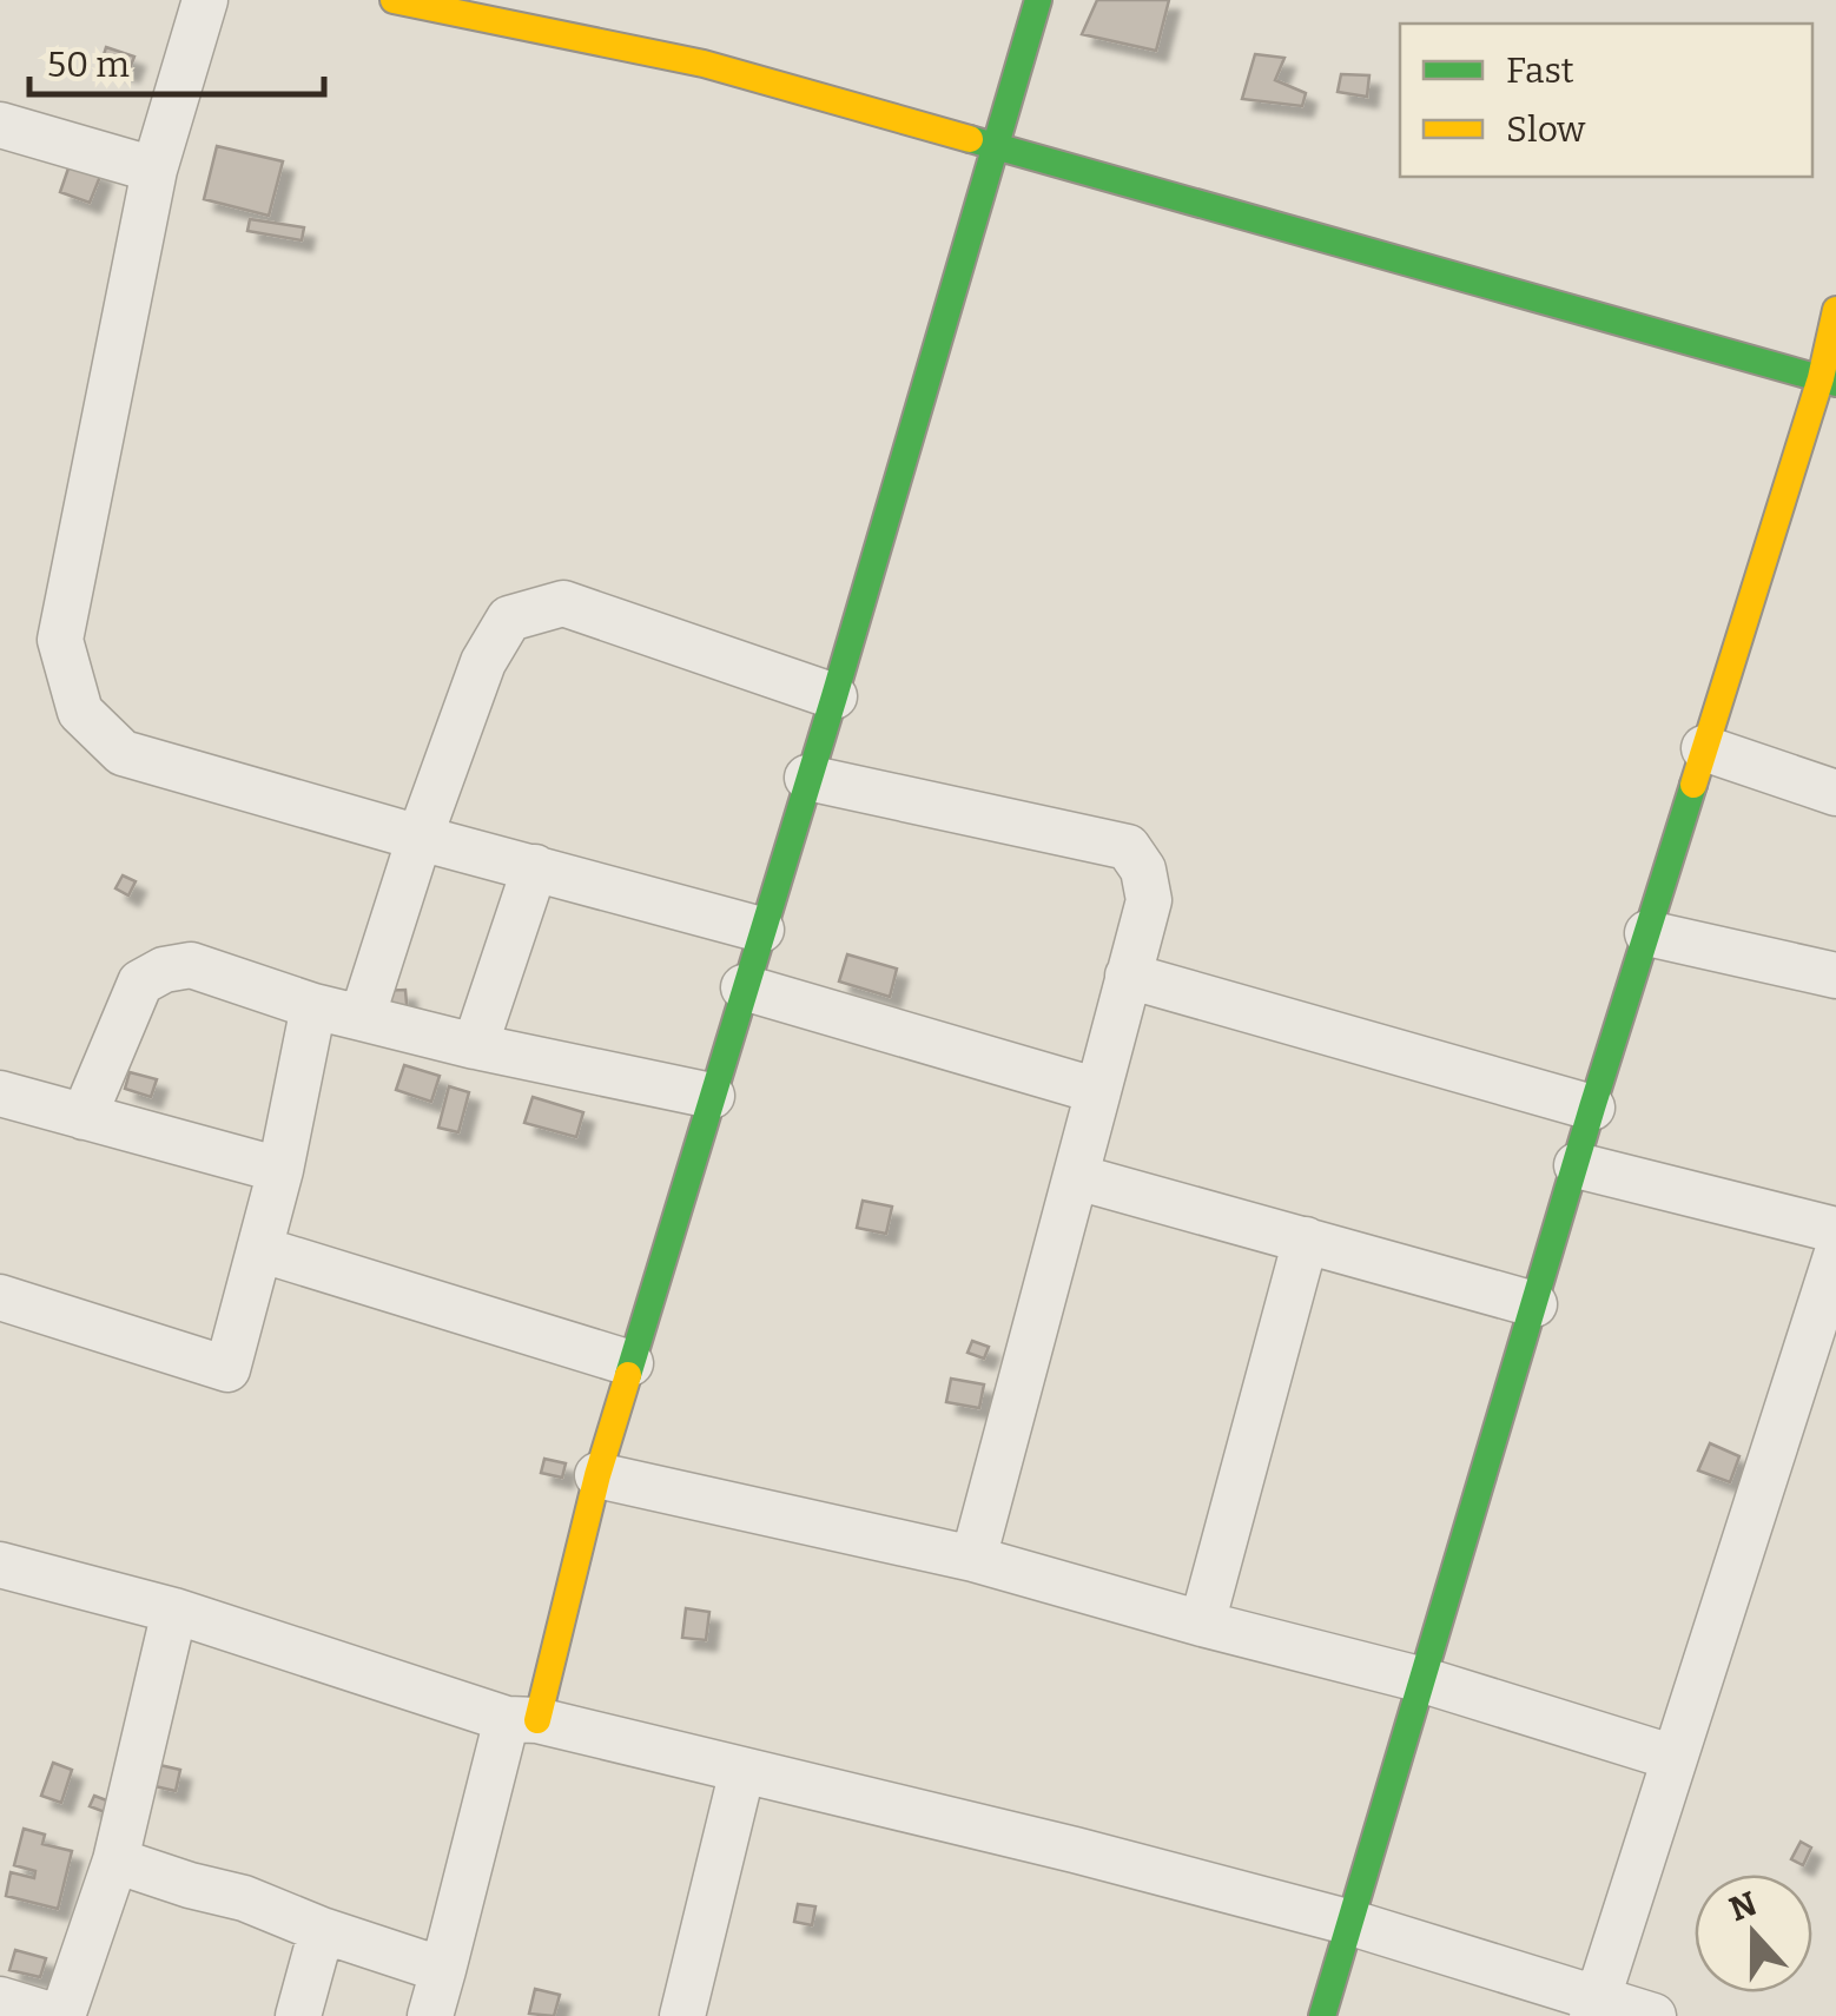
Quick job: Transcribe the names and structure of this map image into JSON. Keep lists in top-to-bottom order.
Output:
{
  "legend": ["Fast", "Slow"],
  "scale_bar": "50 m",
  "north": "top"
}
